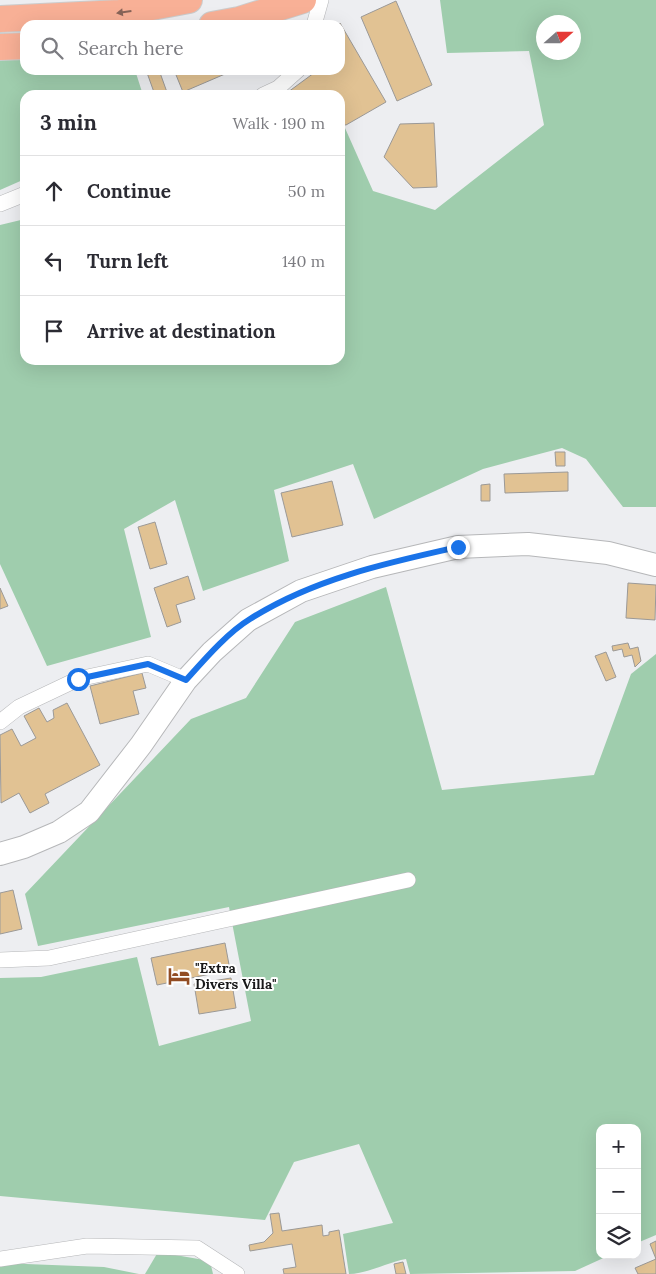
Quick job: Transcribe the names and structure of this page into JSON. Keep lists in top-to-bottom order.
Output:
{
  "places": {
    "hotel": ["\"Extra Divers Villa\""]
  },
  "north": "right",
  "page": {
    "search": "Search here",
    "heading": ["3 min", "Walk · 190 m"],
    "list": [
      ["Continue", "50 m"],
      ["Turn left", "140 m"],
      "Arrive at destination"
    ],
    "map_buttons": ["+", "−"]
  }
}
